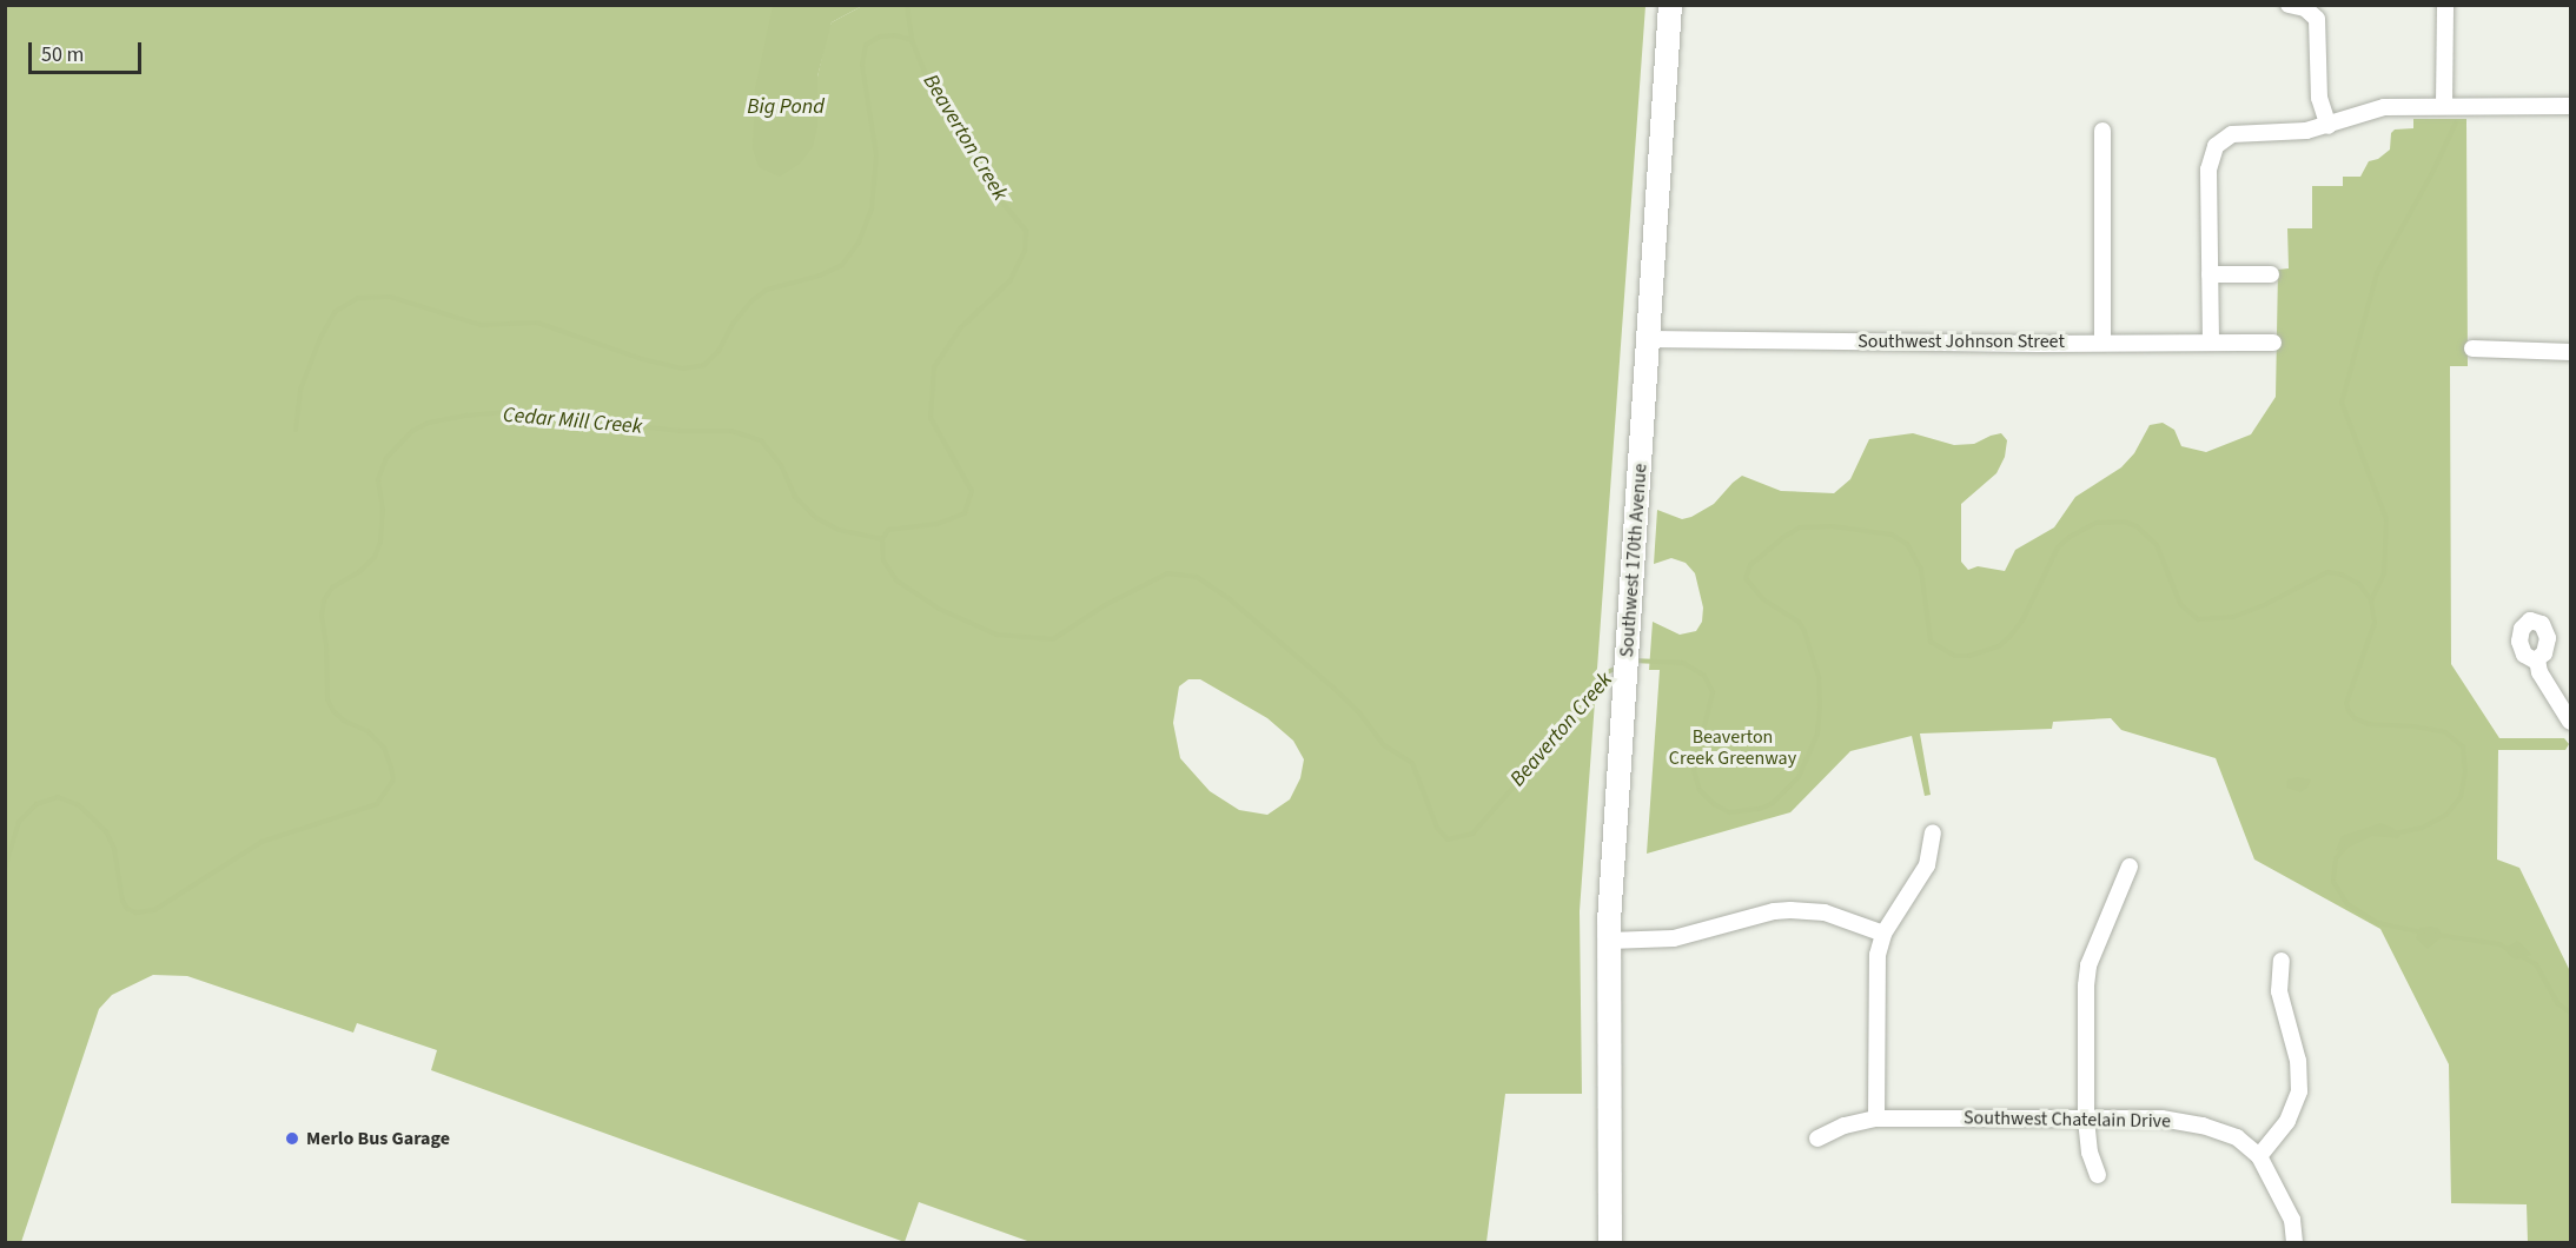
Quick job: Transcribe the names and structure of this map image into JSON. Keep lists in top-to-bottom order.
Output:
{
  "streets": {
    "main road": ["Southwest 170th Avenue"],
    "street": ["Southwest Johnson Street", "Southwest Chatelain Drive"]
  },
  "crossings": [
    ["Southwest Johnson Street", "Southwest 170th Avenue"]
  ],
  "water": ["Big Pond", "Beaverton Creek", "Cedar Mill Creek"],
  "parks": ["Beaverton Creek Greenway"],
  "places": ["Merlo Bus Garage"],
  "scale_bar": "50 m"
}
